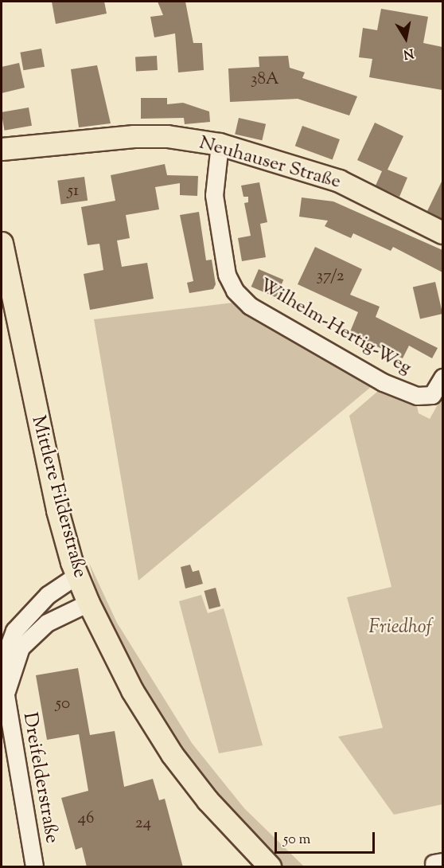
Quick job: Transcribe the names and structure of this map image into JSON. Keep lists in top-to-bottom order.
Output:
{
  "streets": {
    "main road": ["Neuhauser Straße", "Mittlere Filderstraße"],
    "street": ["Wilhelm-Hertig-Weg", "Dreifelderstraße"]
  },
  "crossings": [
    ["Neuhauser Straße", "Wilhelm-Hertig-Weg"],
    ["Mittlere Filderstraße", "Dreifelderstraße"]
  ],
  "parks": ["Friedhof"],
  "house_numbers": [
    "38A",
    "51",
    "37/2",
    "50",
    "46",
    "24"
  ],
  "scale_bar": "50 m",
  "north": "bottom"
}
